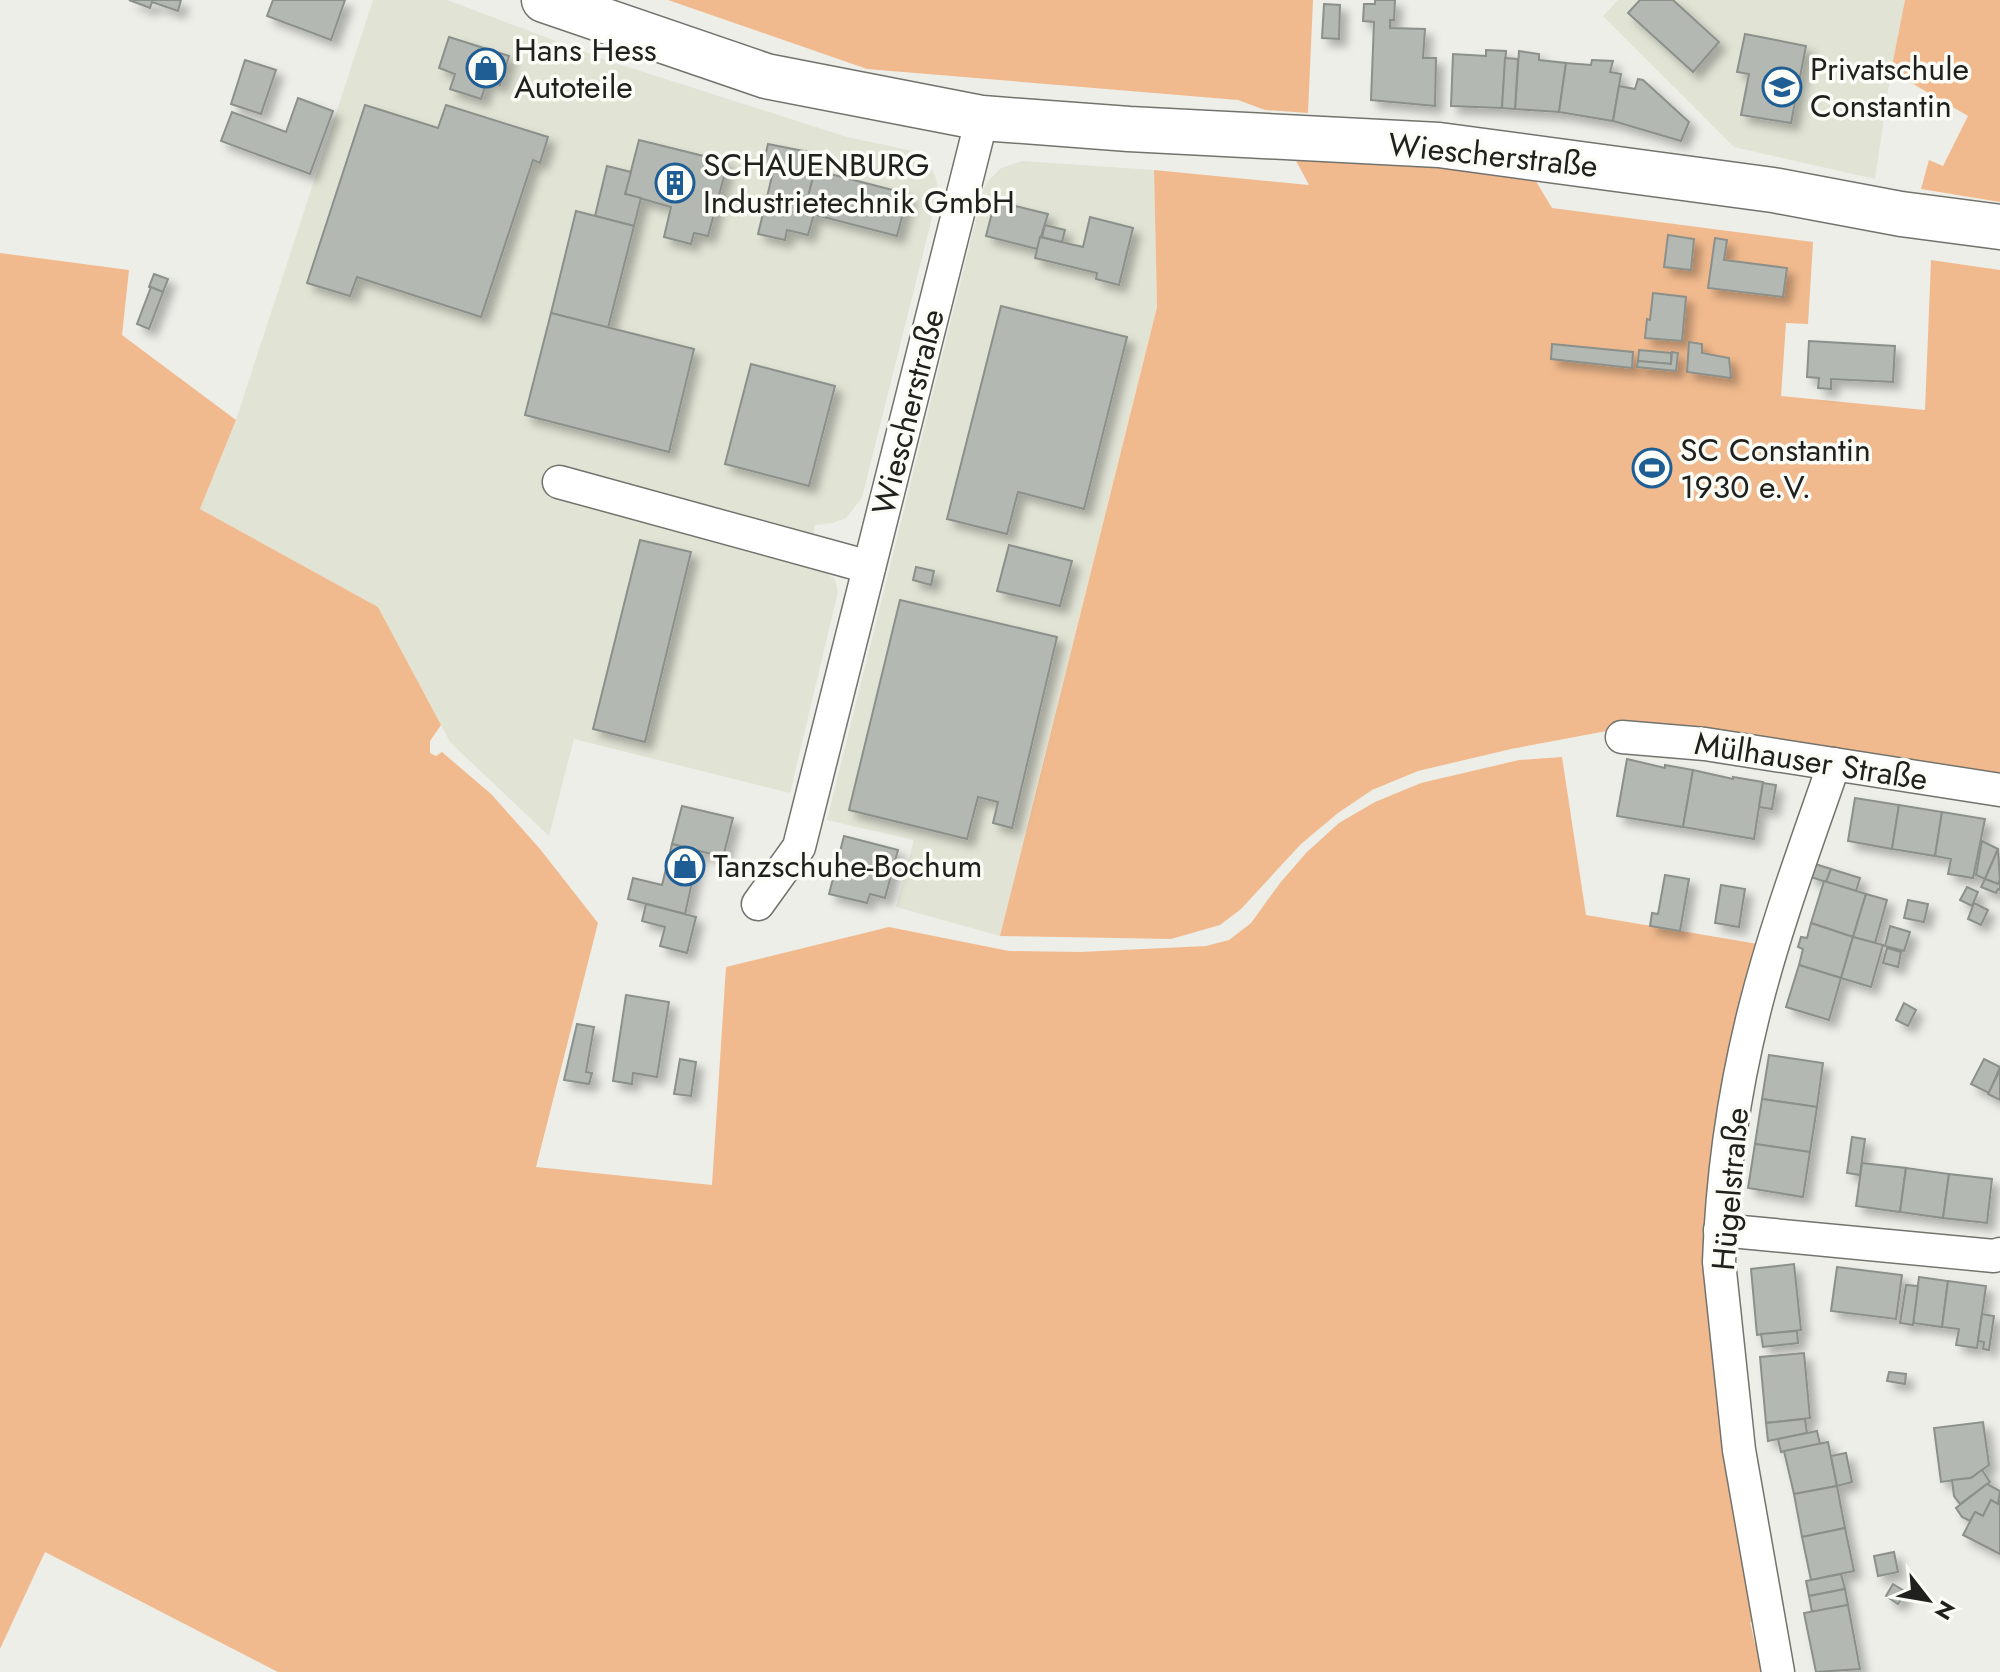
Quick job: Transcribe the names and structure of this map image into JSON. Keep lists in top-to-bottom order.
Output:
{
  "streets": {
    "main road": ["Wiescherstraße"],
    "street": ["Mülhauser Straße", "Hügelstraße"]
  },
  "crossings": [
    ["Mülhauser Straße", "Hügelstraße"]
  ],
  "places": {
    "shop": ["Hans Hess Autoteile", "Tanzschuhe-Bochum"],
    "school or university": ["Privatschule Constantin"],
    "building": ["SCHAUENBURG Industrietechnik GmbH"],
    "sports": ["SC Constantin 1930 e.V."]
  },
  "north": "bottom right"
}
